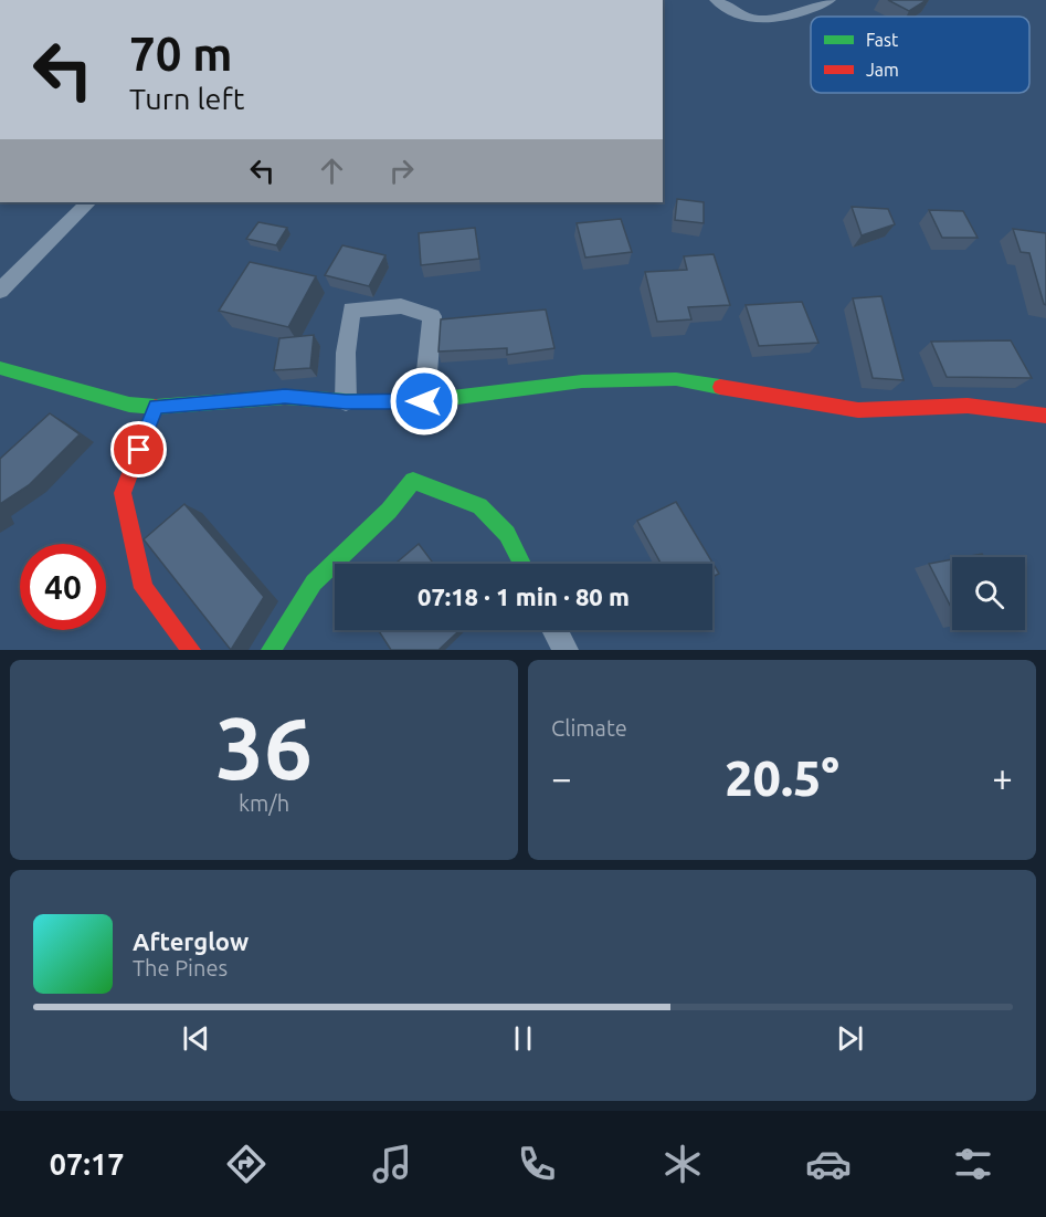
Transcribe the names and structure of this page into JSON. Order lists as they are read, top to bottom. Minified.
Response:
{"legend":["Fast","Jam"],"page":{"turn":["70 m","Turn left"],"limit":"40","trip":"07:18 · 1 min · 80 m","tile":[["36","km/h"],"Climate"],"heat":["−","20.5°","+"],"song":["Afterglow","The Pines"],"tabs":"07:17"}}
